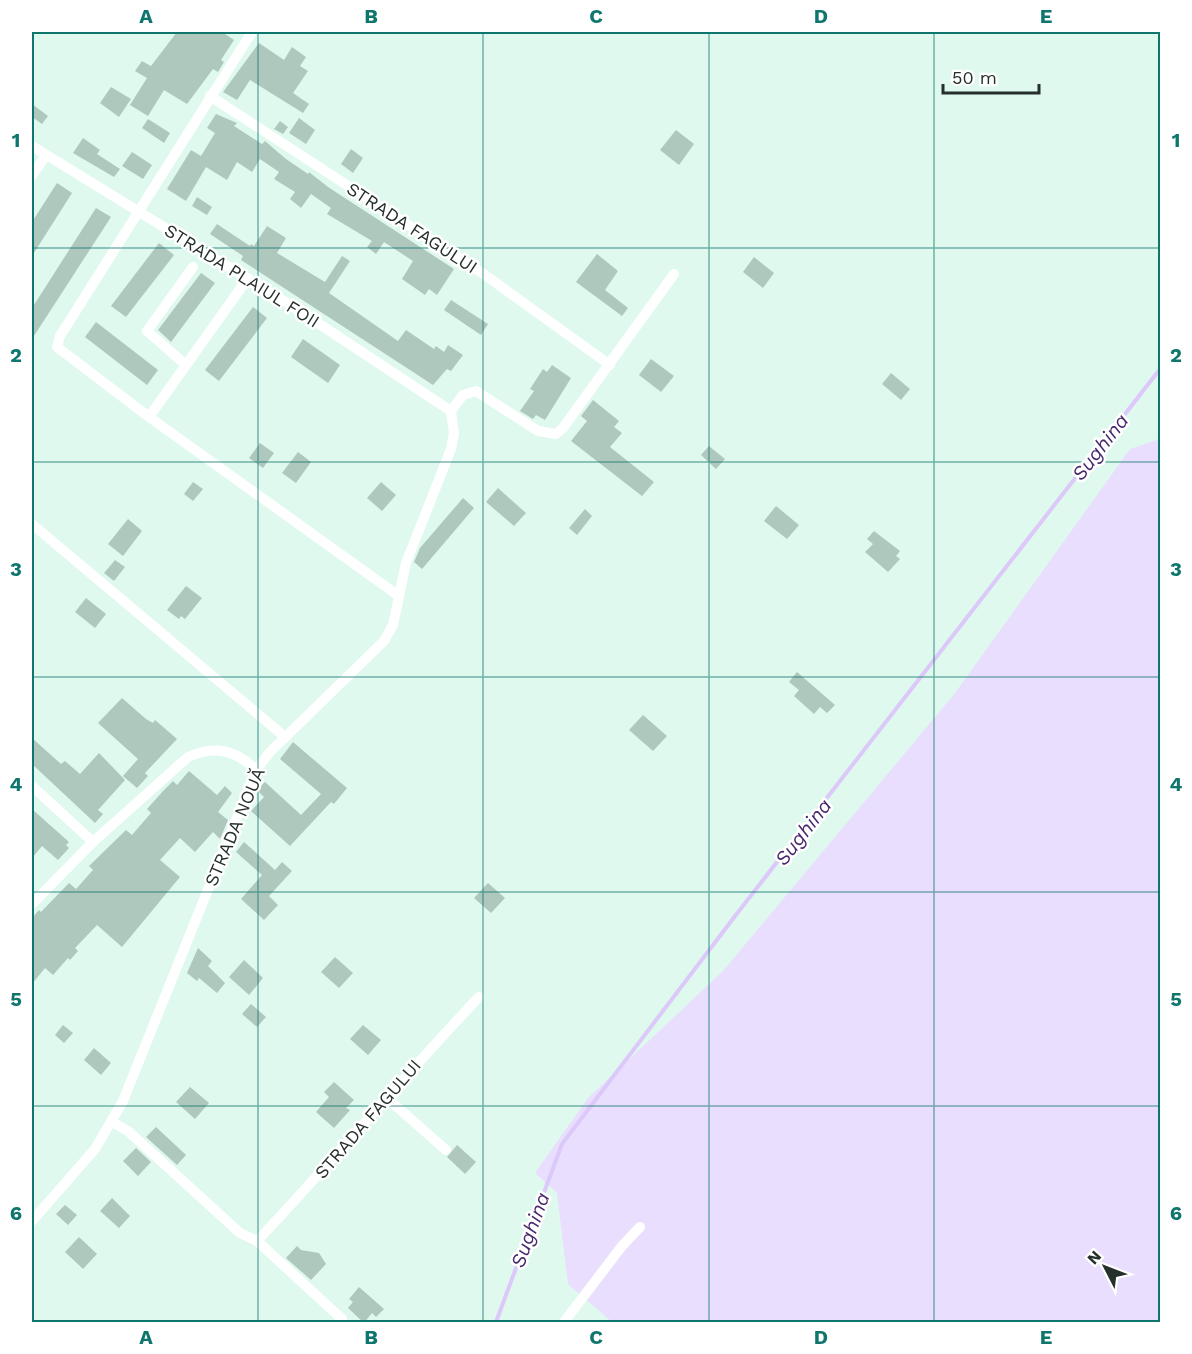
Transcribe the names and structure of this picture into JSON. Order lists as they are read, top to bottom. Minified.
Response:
{"streets":{"street":["STRADA FAGULUI","STRADA PLAIUL FOII","STRADA NOUĂ"]},"crossings":[["STRADA PLAIUL FOII","STRADA NOUĂ"]],"water":["Sughina"],"scale_bar":"50 m","north":"top left","grid":{"columns":["A","B","C","D","E"],"rows":["1","2","3","4","5","6"]}}
